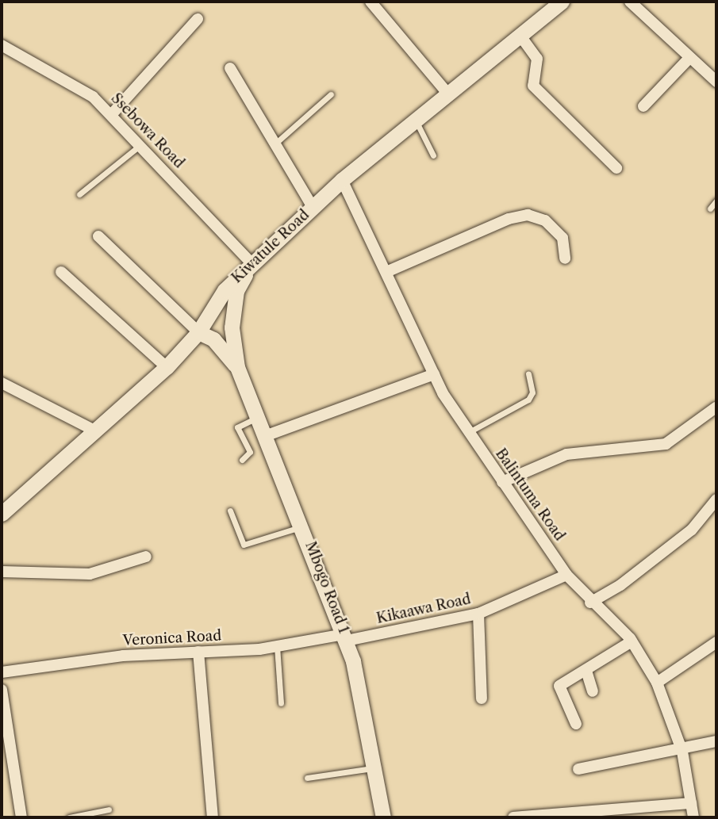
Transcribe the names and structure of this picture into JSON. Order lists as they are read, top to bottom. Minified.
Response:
{"streets":{"main road":["Kiwatule Road","Mbogo Road 1"],"street":["Ssebowa Road","Balintuma Road","Kikaawa Road","Veronica Road"]},"crossings":[["Ssebowa Road","Kiwatule Road"],["Ssebowa Road","Mbogo Road 1"],["Kiwatule Road","Balintuma Road"],["Kiwatule Road","Mbogo Road 1"],["Balintuma Road","Kikaawa Road"],["Mbogo Road 1","Kikaawa Road"],["Mbogo Road 1","Veronica Road"],["Kikaawa Road","Veronica Road"]]}
